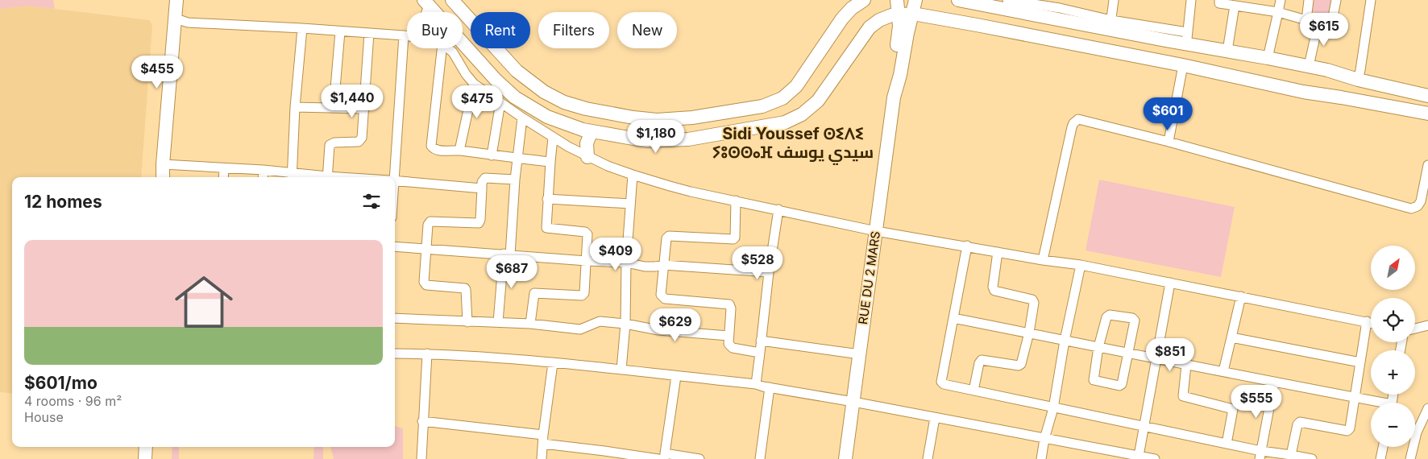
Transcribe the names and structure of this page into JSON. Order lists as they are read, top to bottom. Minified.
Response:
{"streets":{"street":["RUE DU 2 MARS"]},"districts":["Sidi Youssef ⵙⵉⴷⵉ ⵢⵓⵙⵙⴰⴼ سيدي يوسف"],"north":"top right","page":{"chip":["Buy","Rent","Filters","New"],"price":["$615","$455","$1,440","$475","$601","$1,180","$409","$528","$687","$629","$851","$555"],"heading":"12 homes","list":[{"name":"$601/mo","note":"4 rooms · 96 m² · House"}],"map_buttons":["+","−"]}}
